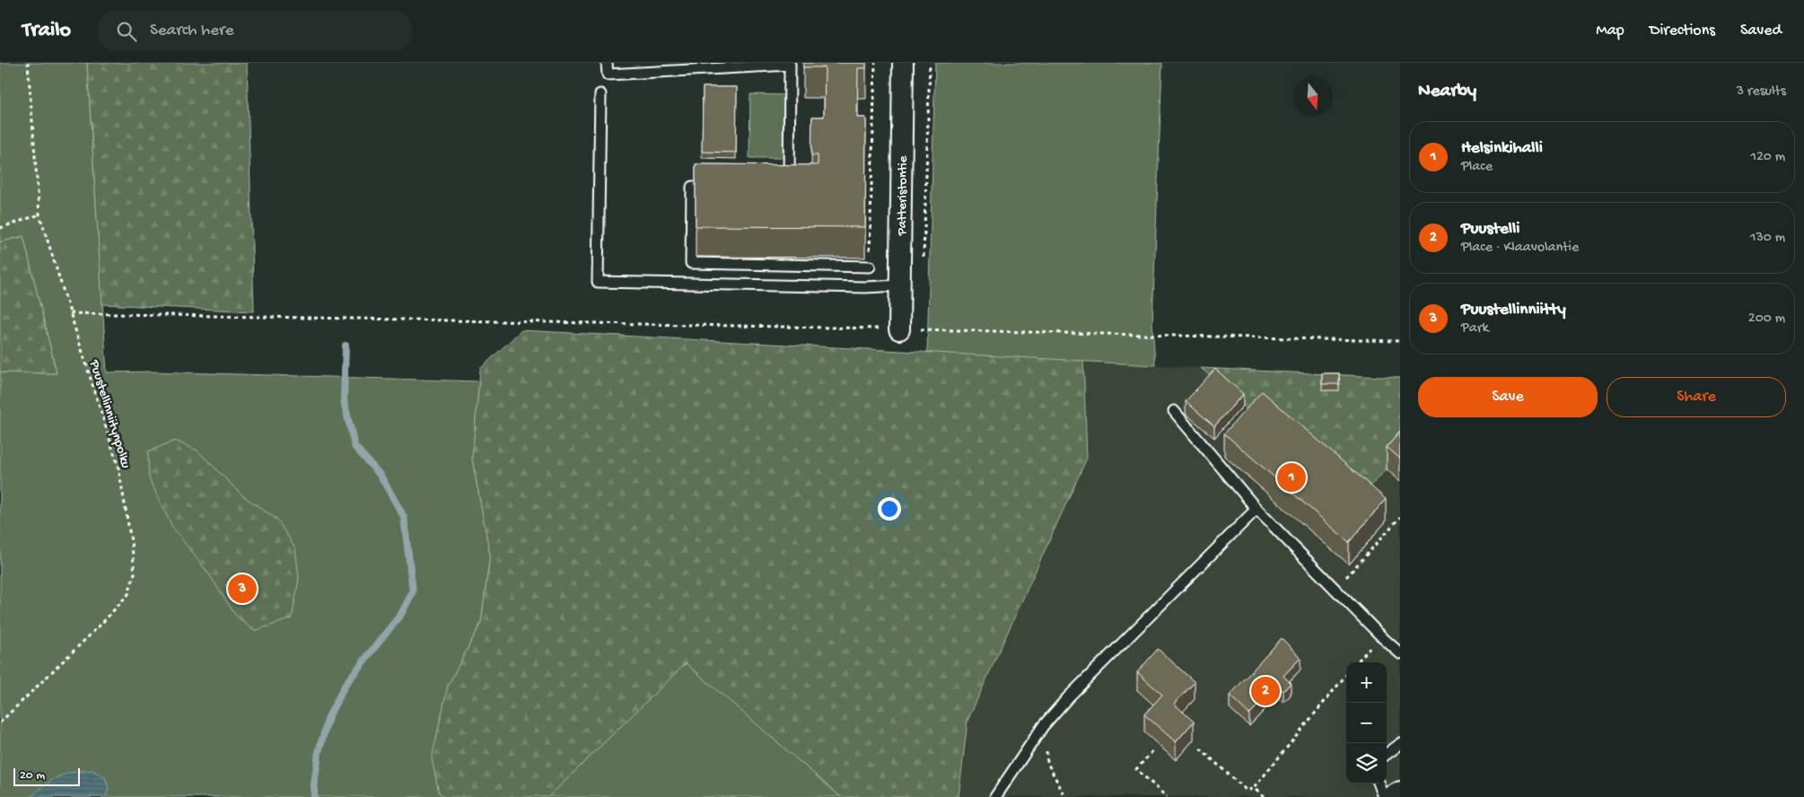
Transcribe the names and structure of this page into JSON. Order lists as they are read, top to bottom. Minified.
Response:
{"streets":{"street":["Patteristontie"],"path":["Puustellinniitynpolku"]},"scale_bar":"20 m","north":"bottom","page":{"header":"Trailo","search":"Search here","nav":["Map","Directions","Saved"],"heading":["Nearby","3 results"],"list":[{"mark":"1","name":"Helsinkihalli","note":"Place","value":"120 m"},{"mark":"2","name":"Puustelli","note":"Place · Klaavolantie","value":"130 m"},{"mark":"3","name":"Puustellinniitty","note":"Park","value":"200 m"}],"buttons":["Save","Share"],"pins":["1","3","2"],"map_buttons":["+","−"],"scale":"20 m"}}
